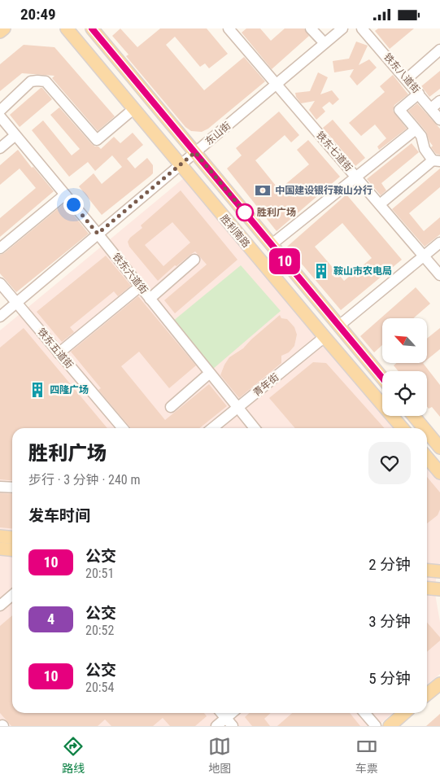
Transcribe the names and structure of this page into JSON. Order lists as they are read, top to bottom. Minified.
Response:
{"streets":{"main road":["胜利南路"],"street":["铁东八道街","东山街","铁东七道街","铁东六道街","铁东五道街","青年街"]},"crossings":[["东山街","铁东七道街"],["东山街","胜利南路"],["东山街","铁东六道街"],["东山街","铁东五道街"],["胜利南路","青年街"],["铁东六道街","青年街"]],"places":{"bank":["中国建设银行鞍山分行"],"other":["胜利广场"],"building":["鞍山市农电局","四隆广场"]},"lines":["bus line 10"],"north":"top left","page":{"status":"20:49","on_map":"10","heading":[["胜利广场","步行 · 3 分钟 · 240 m"],"发车时间"],"list":[{"mark":"10","name":"公交","note":"20:51","value":"2 分钟"},{"mark":"4","name":"公交","note":"20:52","value":"3 分钟"},{"mark":"10","name":"公交","note":"20:54","value":"5 分钟"}],"tabs":["路线","地图","车票"]}}
